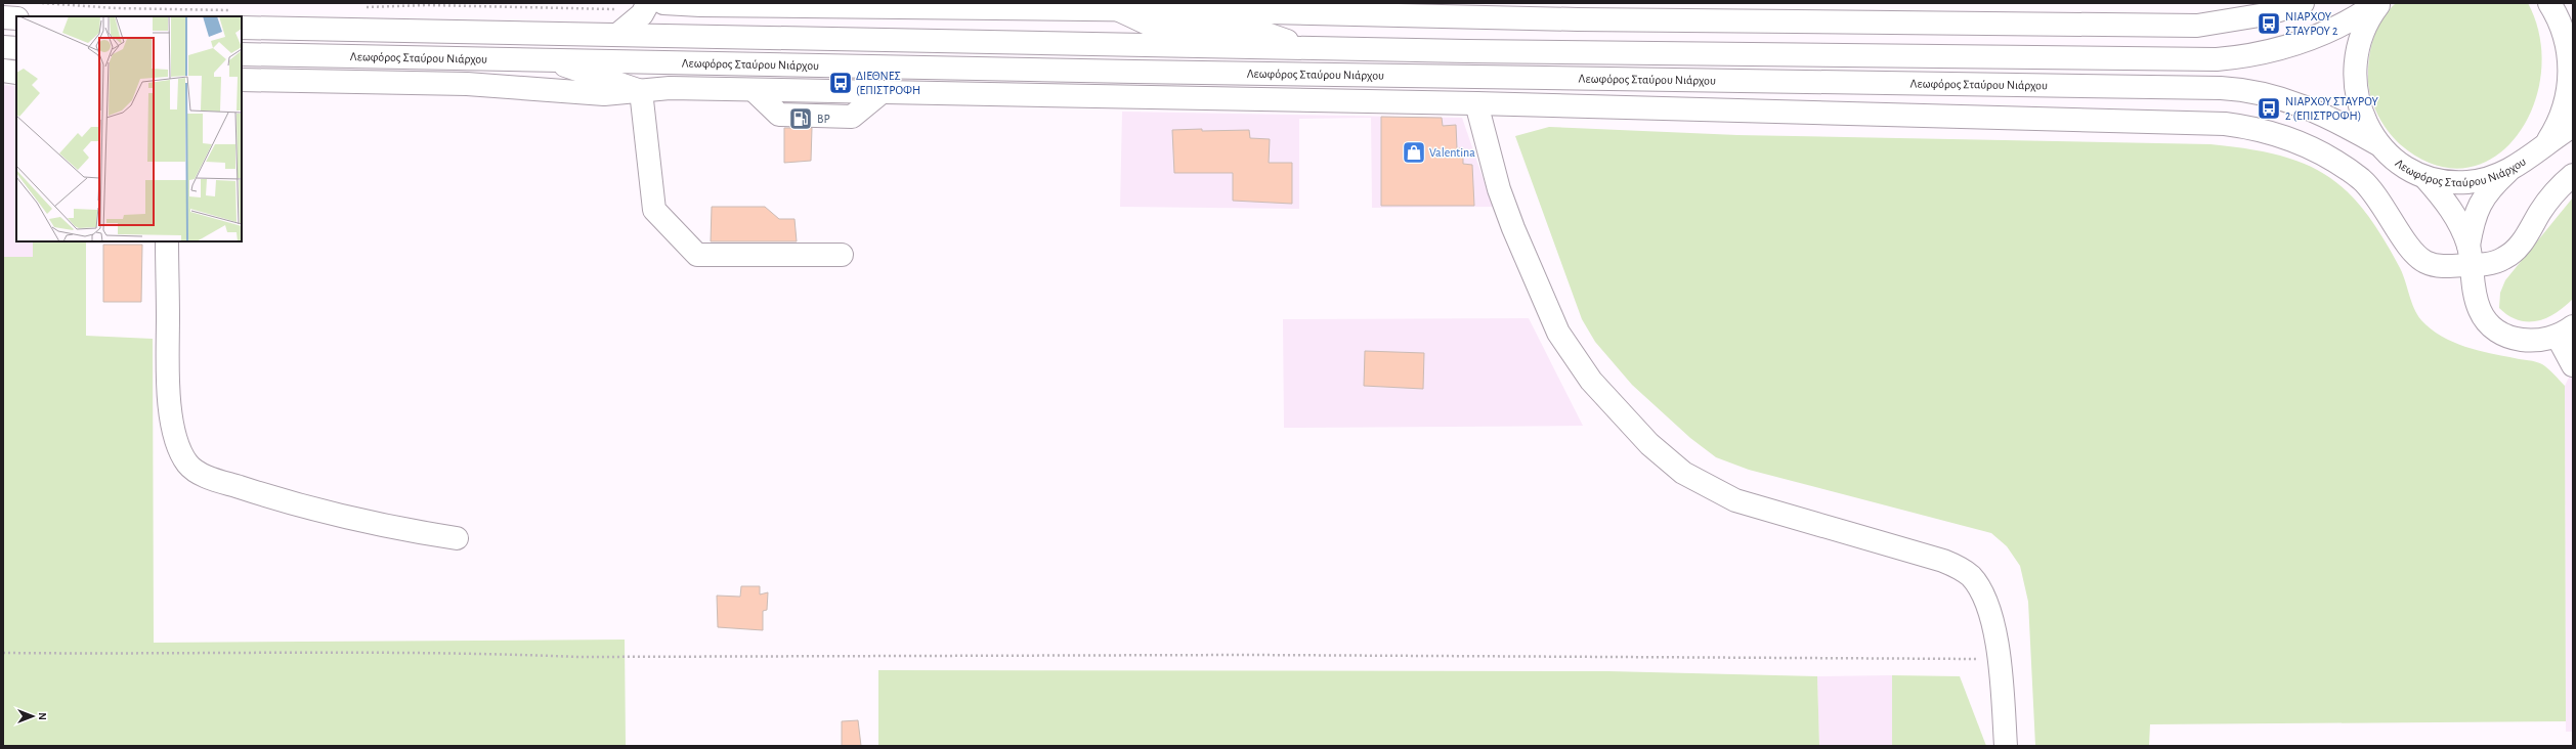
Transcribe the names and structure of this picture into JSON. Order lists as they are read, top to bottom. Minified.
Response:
{"streets":{"street":["Λεωφόρος Σταύρου Νιάρχου"]},"places":{"bus stop":["ΝΙΑΡΧΟΥ ΣΤΑΥΡΟΥ 2","ΔΙΕΘΝΕΣ (ΕΠΙΣΤΡΟΦΗ","ΝΙΑΡΧΟΥ ΣΤΑΥΡΟΥ 2 (ΕΠΙΣΤΡΟΦΗ)"],"fuel station":["BP"],"shop":["Valentina"]},"north":"right"}
